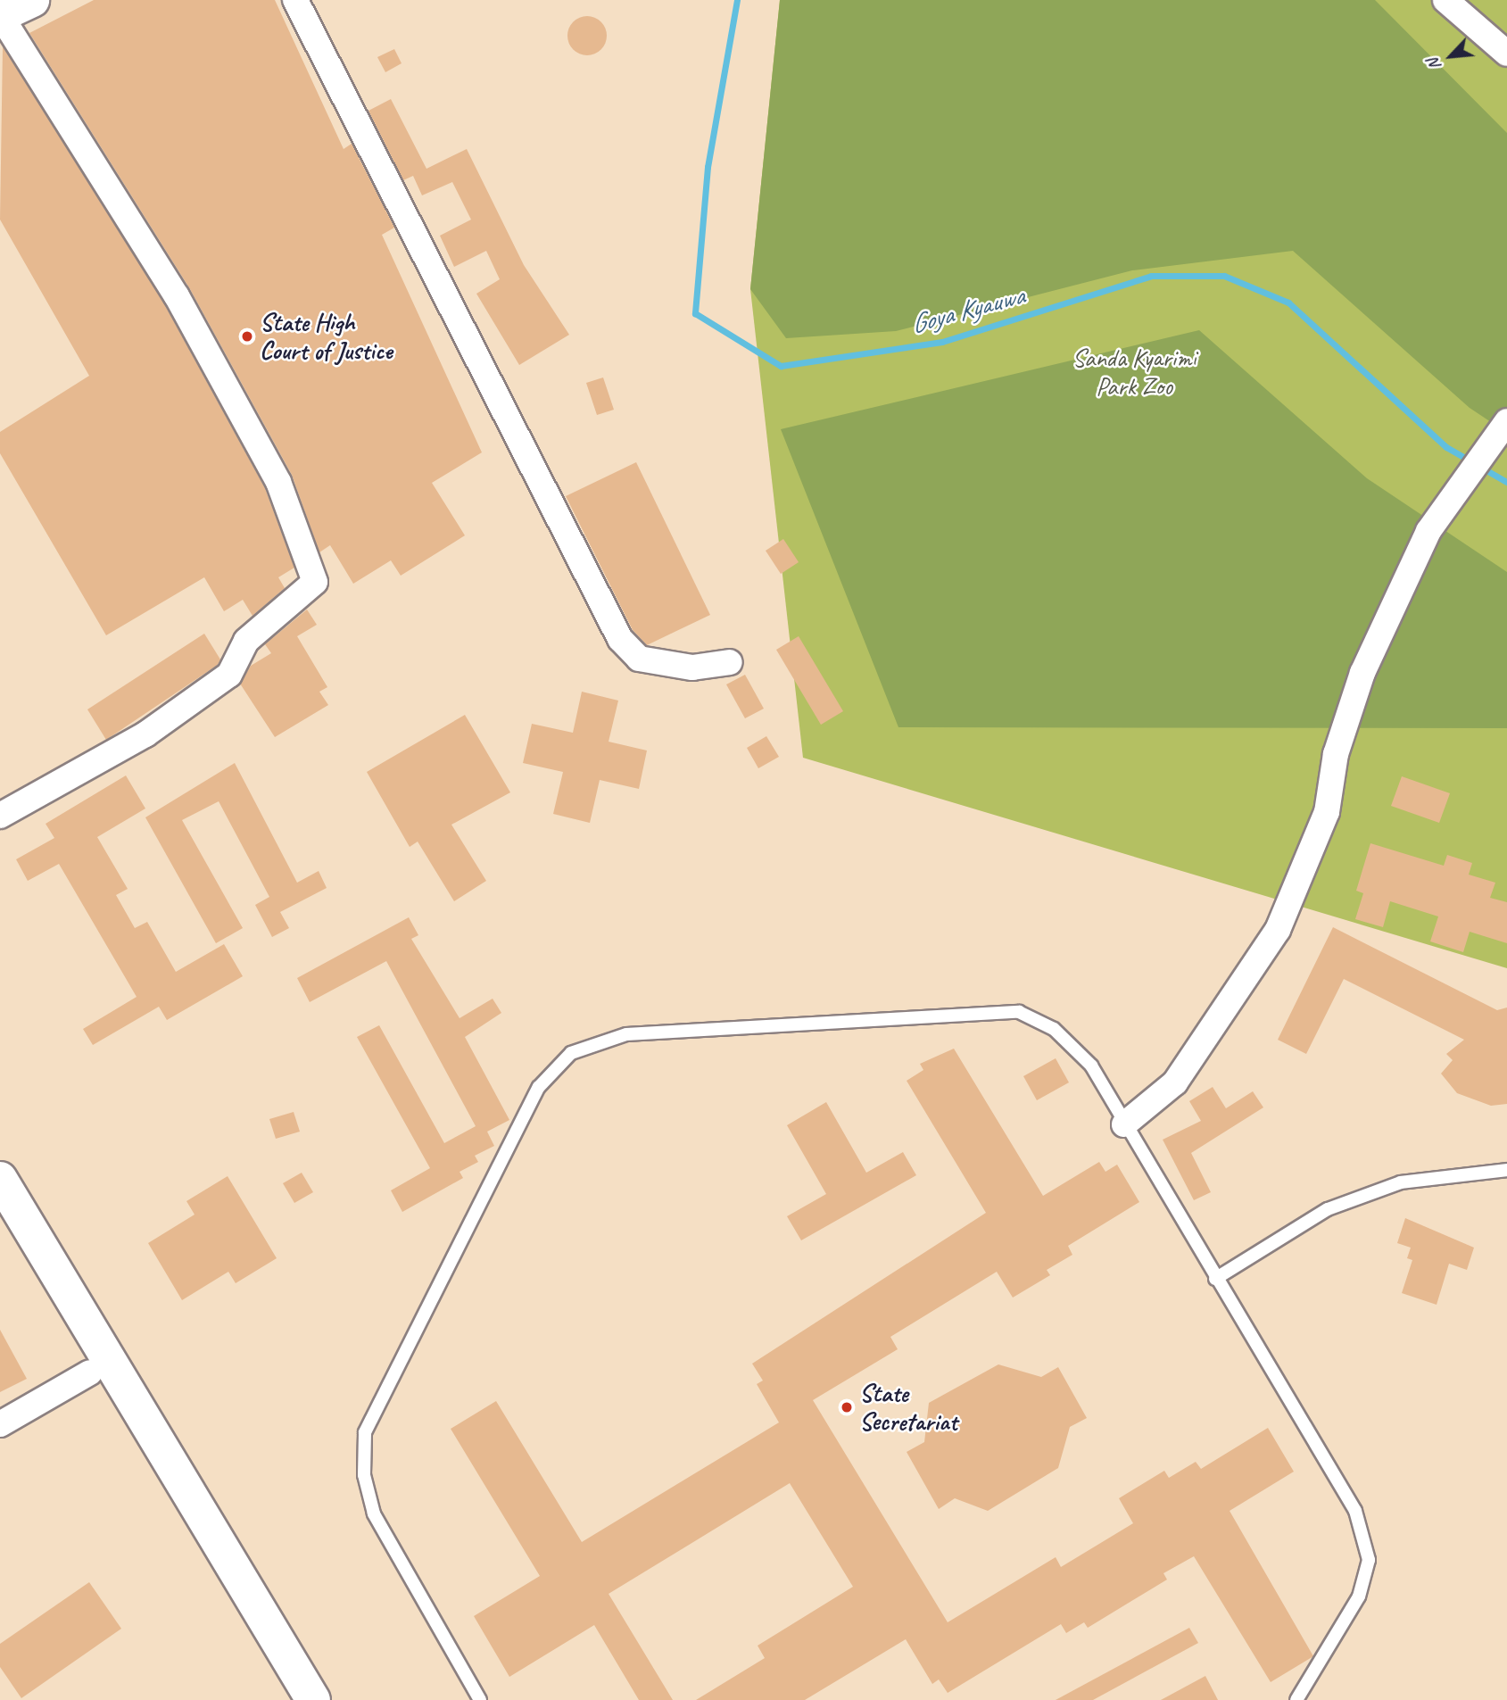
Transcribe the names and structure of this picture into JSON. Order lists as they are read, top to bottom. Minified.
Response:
{"water":["Goya Kyauwa"],"parks":["Sanda Kyarimi Park Zoo"],"places":["State High Court of Justice","State Secretariat"],"north":"bottom left"}
